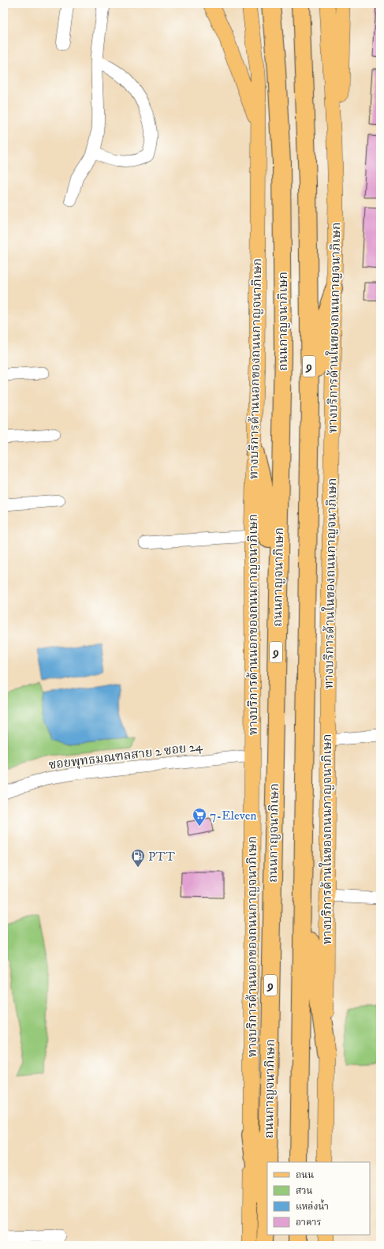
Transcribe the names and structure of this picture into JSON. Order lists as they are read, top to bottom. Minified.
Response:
{"streets":{"highway":["ถนนกาญจนาภิเษก","9"],"main road":["ทางบริการด้านในของถนนกาญจนาภิเษก","ทางบริการด้านนอกของถนนกาญจนาภิเษก"],"street":["ซอยพุทธมณฑลสาย 2 ซอย 24"]},"crossings":[["ทางบริการด้านนอกของถนนกาญจนาภิเษก","ซอยพุทธมณฑลสาย 2 ซอย 24"]],"places":{"supermarket":["7-Eleven"],"fuel station":["PTT"]},"legend":["ถนน","สวน","แหล่งน้ำ","อาคาร"]}
